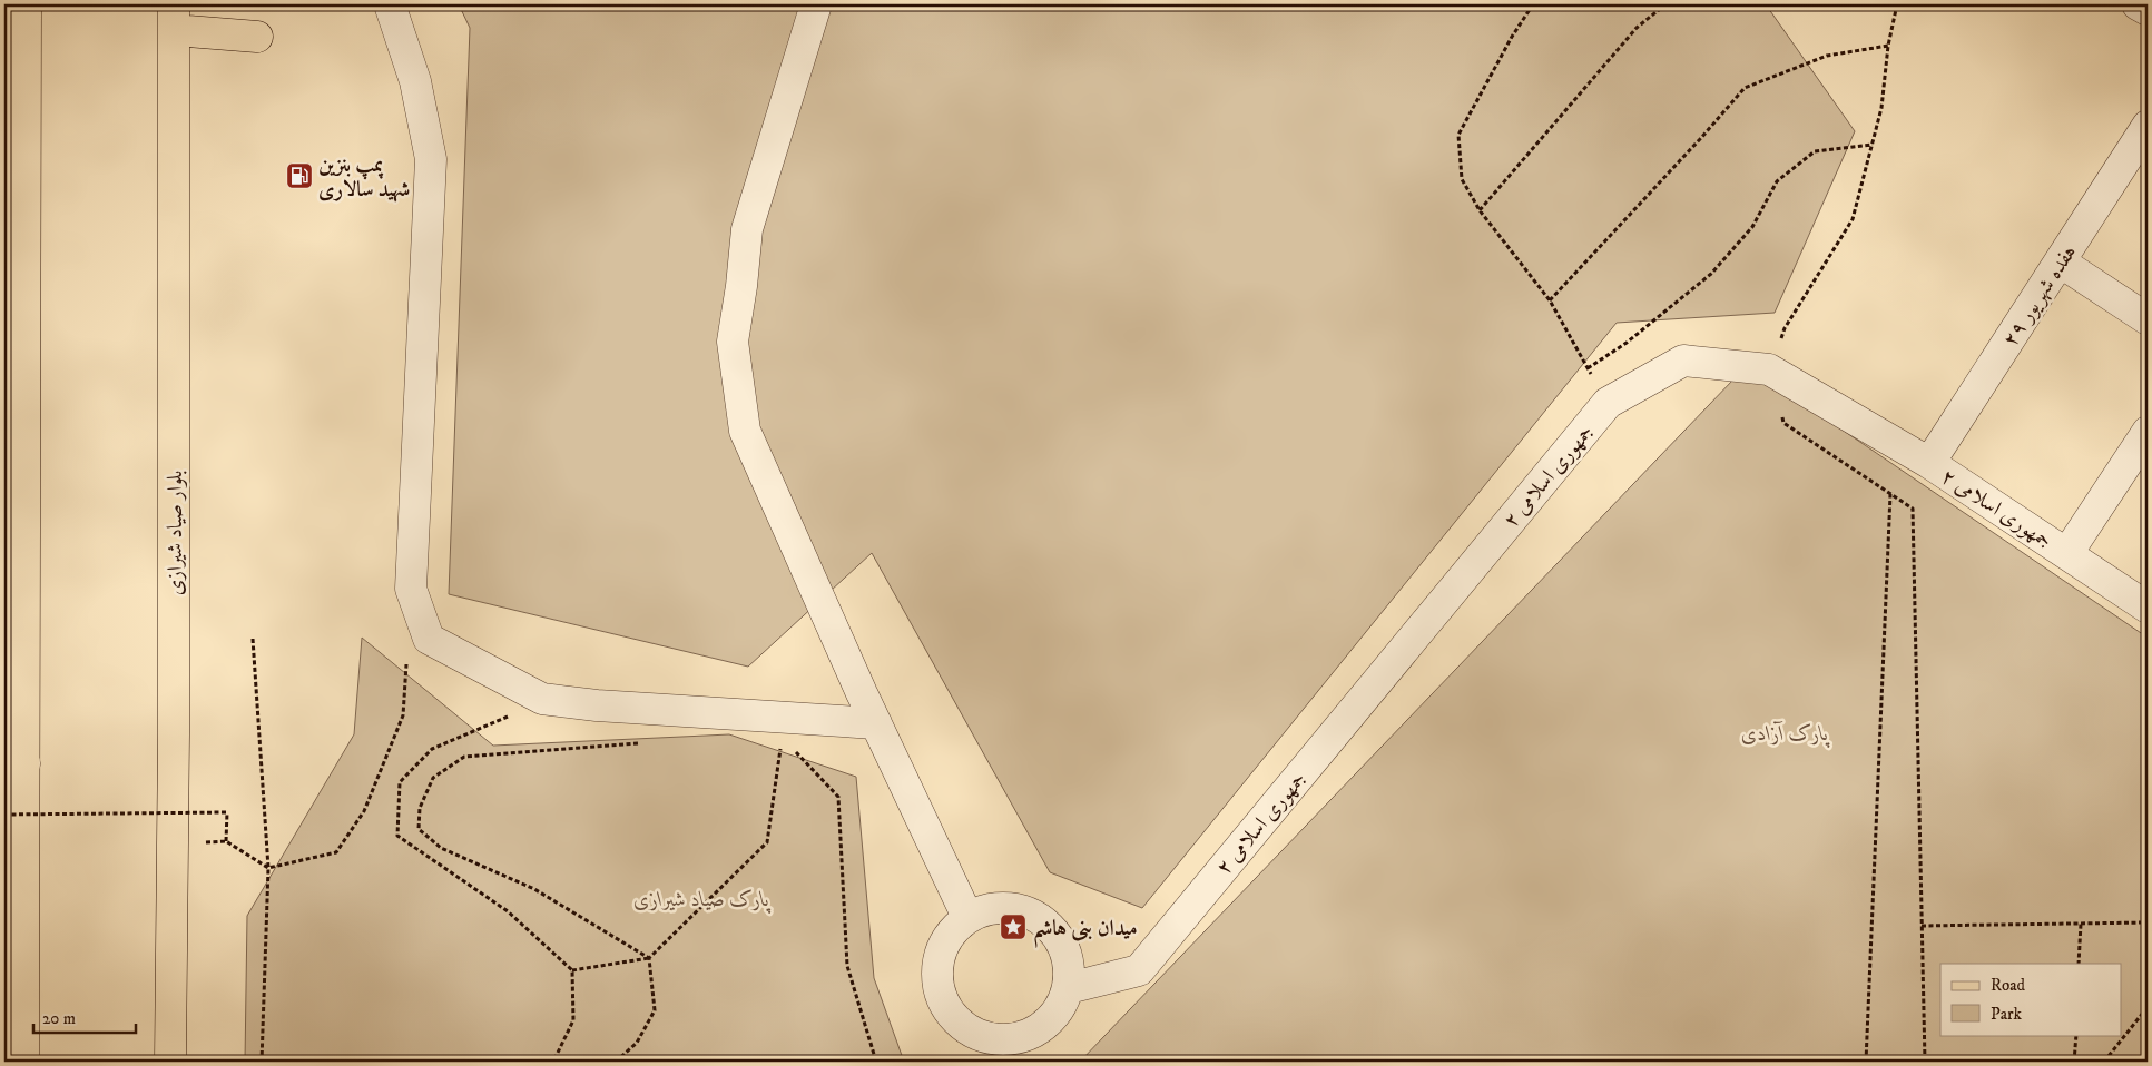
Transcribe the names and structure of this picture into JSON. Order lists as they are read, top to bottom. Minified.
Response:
{"streets":{"main road":["بلوار صیاد شیرازی"],"street":["هفده شهریور ۲۹","جمهوری اسلامی ۲"]},"crossings":[["هفده شهریور ۲۹","جمهوری اسلامی ۲"]],"parks":["پارک آزادی","پارک صیاد شیرازی"],"places":{"fuel station":["پمپ بنزین شهید سالاری"],"place":["میدان بنی هاشم"]},"legend":["Road","Park"],"scale_bar":"20 m"}
